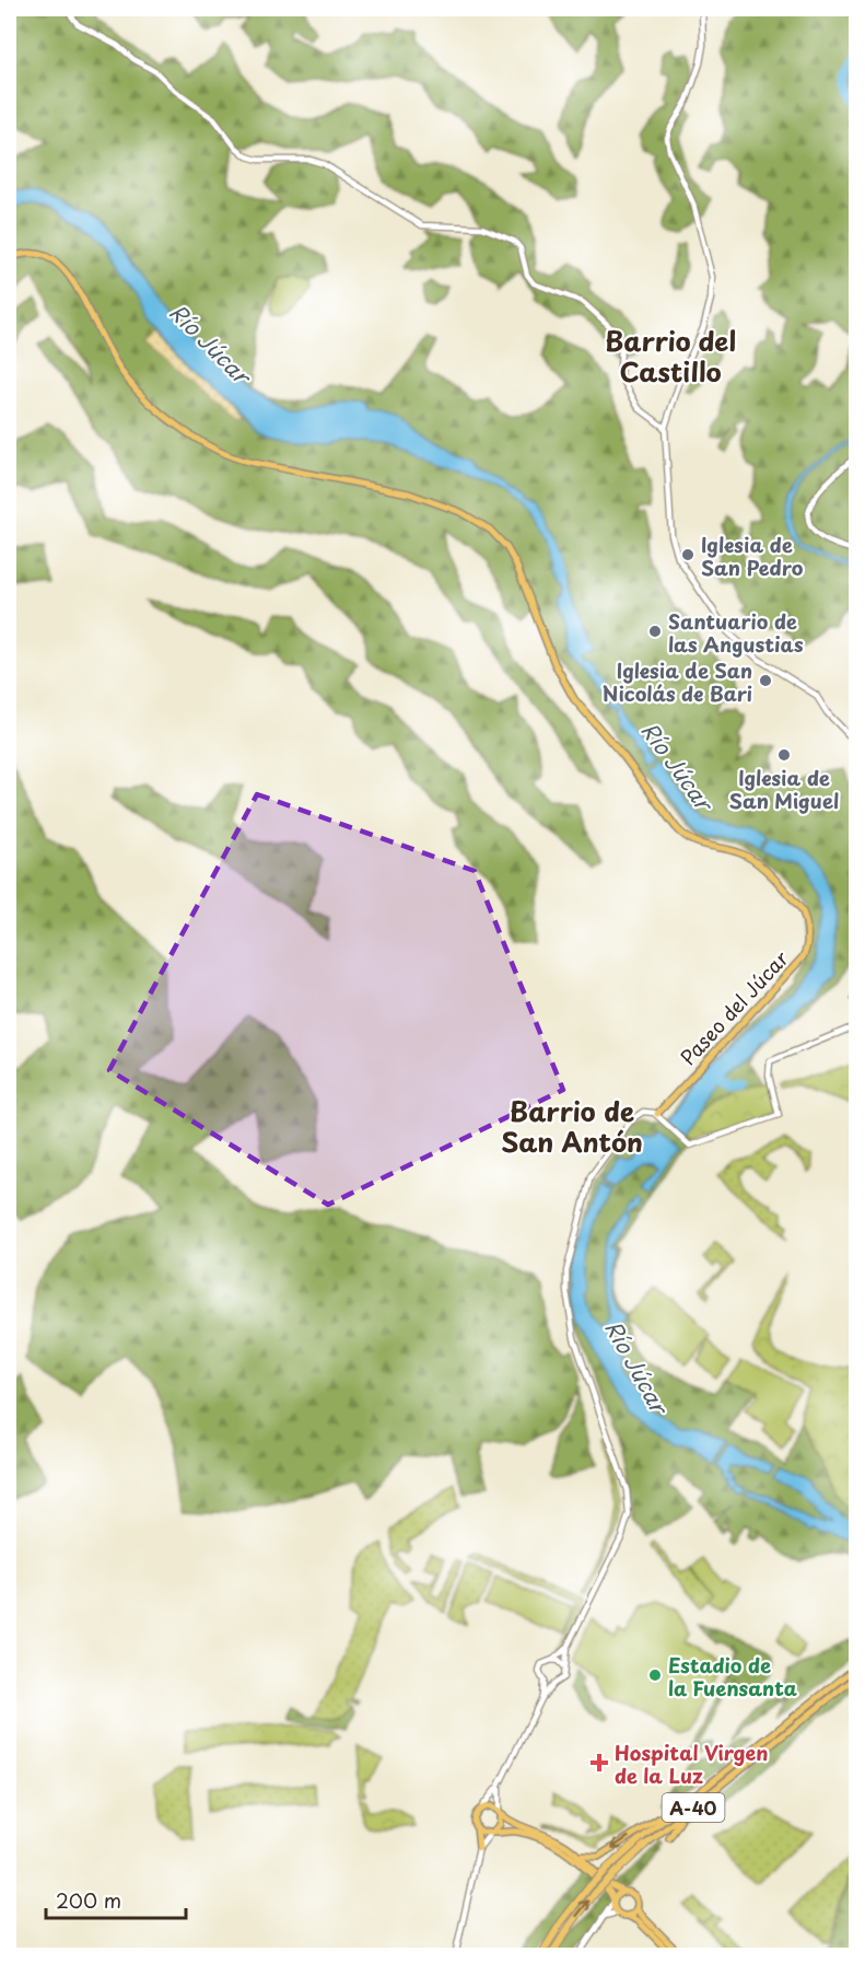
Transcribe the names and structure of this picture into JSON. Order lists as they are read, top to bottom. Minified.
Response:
{"streets":{"highway":["A-40"],"main road":["Paseo del Júcar"]},"districts":["Barrio del Castillo","Barrio de San Antón"],"water":["Río Júcar"],"places":{"other":["Iglesia de San Pedro","Santuario de las Angustias","Iglesia de San Nicolás de Bari","Iglesia de San Miguel","Estadio de la Fuensanta"],"health":["Hospital Virgen de la Luz"]},"scale_bar":"200 m"}
